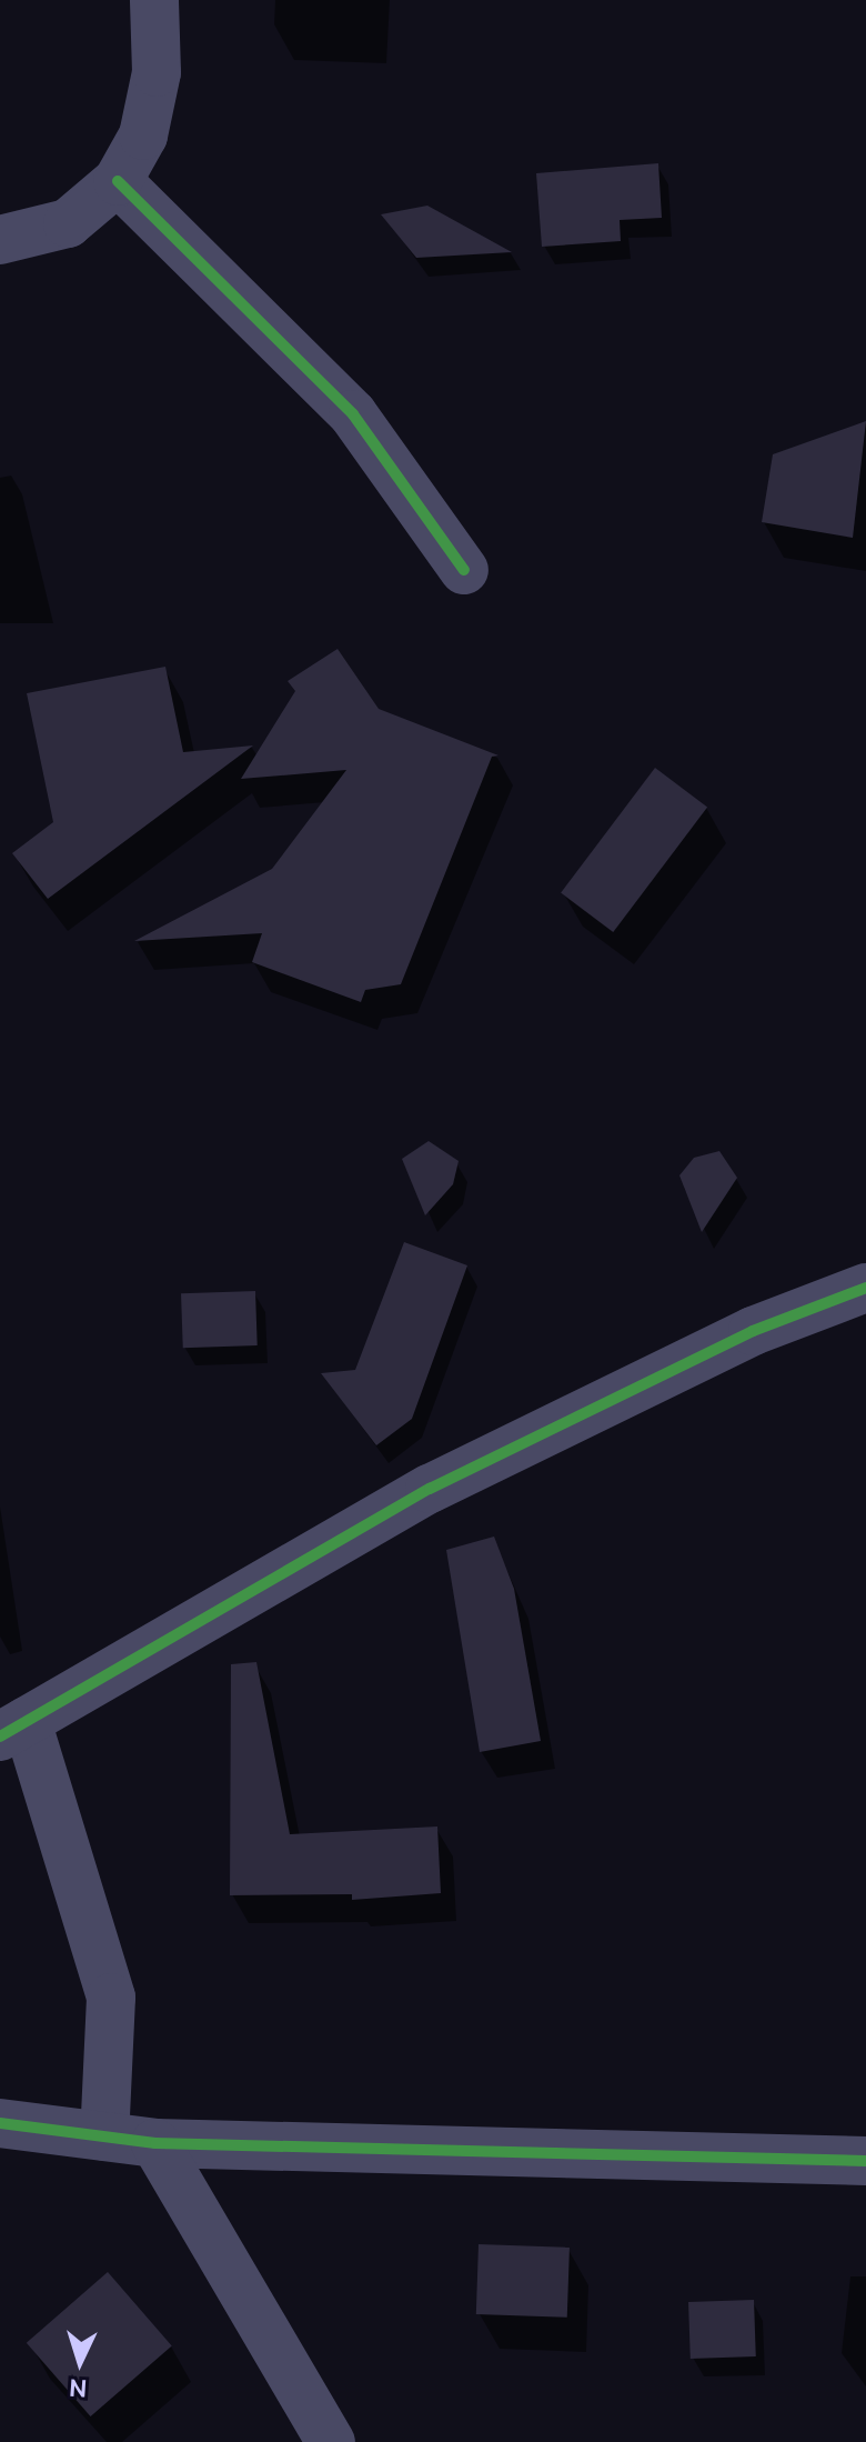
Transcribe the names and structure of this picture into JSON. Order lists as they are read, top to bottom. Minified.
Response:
{"north":"bottom"}
